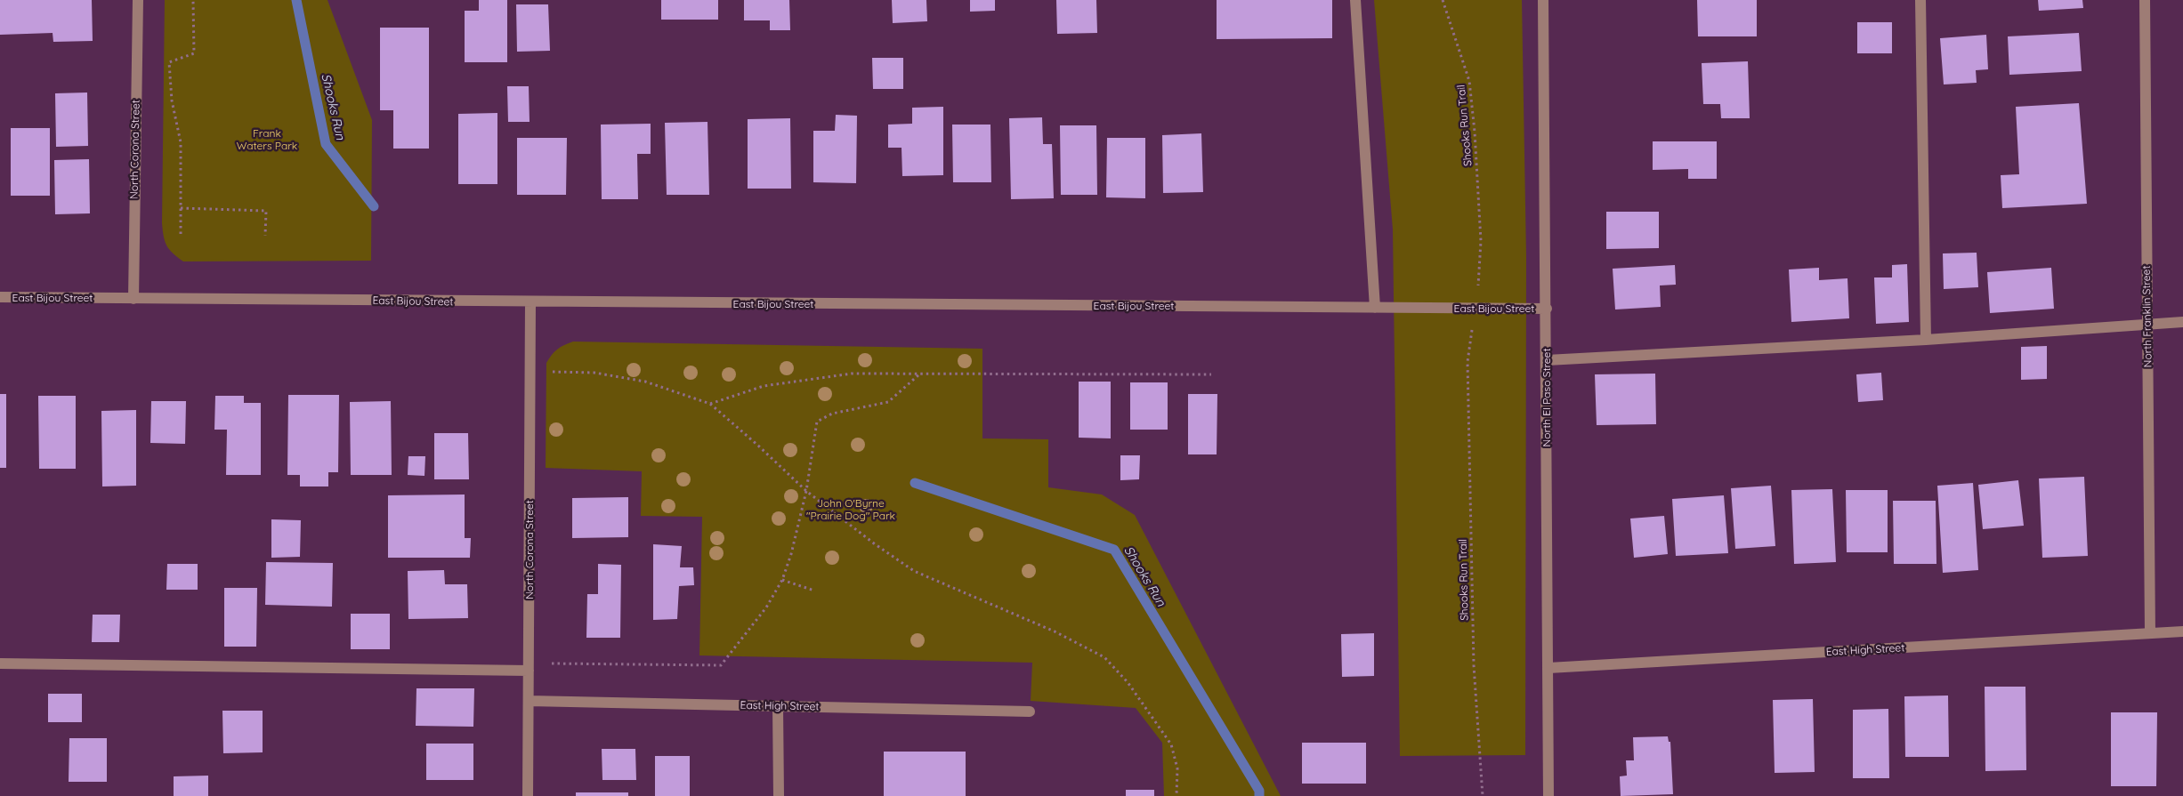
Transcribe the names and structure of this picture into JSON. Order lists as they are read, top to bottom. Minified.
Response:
{"streets":{"street":["North Corona Street","East Bijou Street","North Franklin Street","North El Paso Street","East High Street"],"path":["Shooks Run Trail"]},"crossings":[["North Corona Street","East Bijou Street"],["North Corona Street","East High Street"],["East Bijou Street","North El Paso Street"],["North Franklin Street","East High Street"],["North El Paso Street","East High Street"]],"water":["Shooks Run"],"parks":["Frank Waters Park","John O'Byrne \"Prairie Dog\" Park"]}
